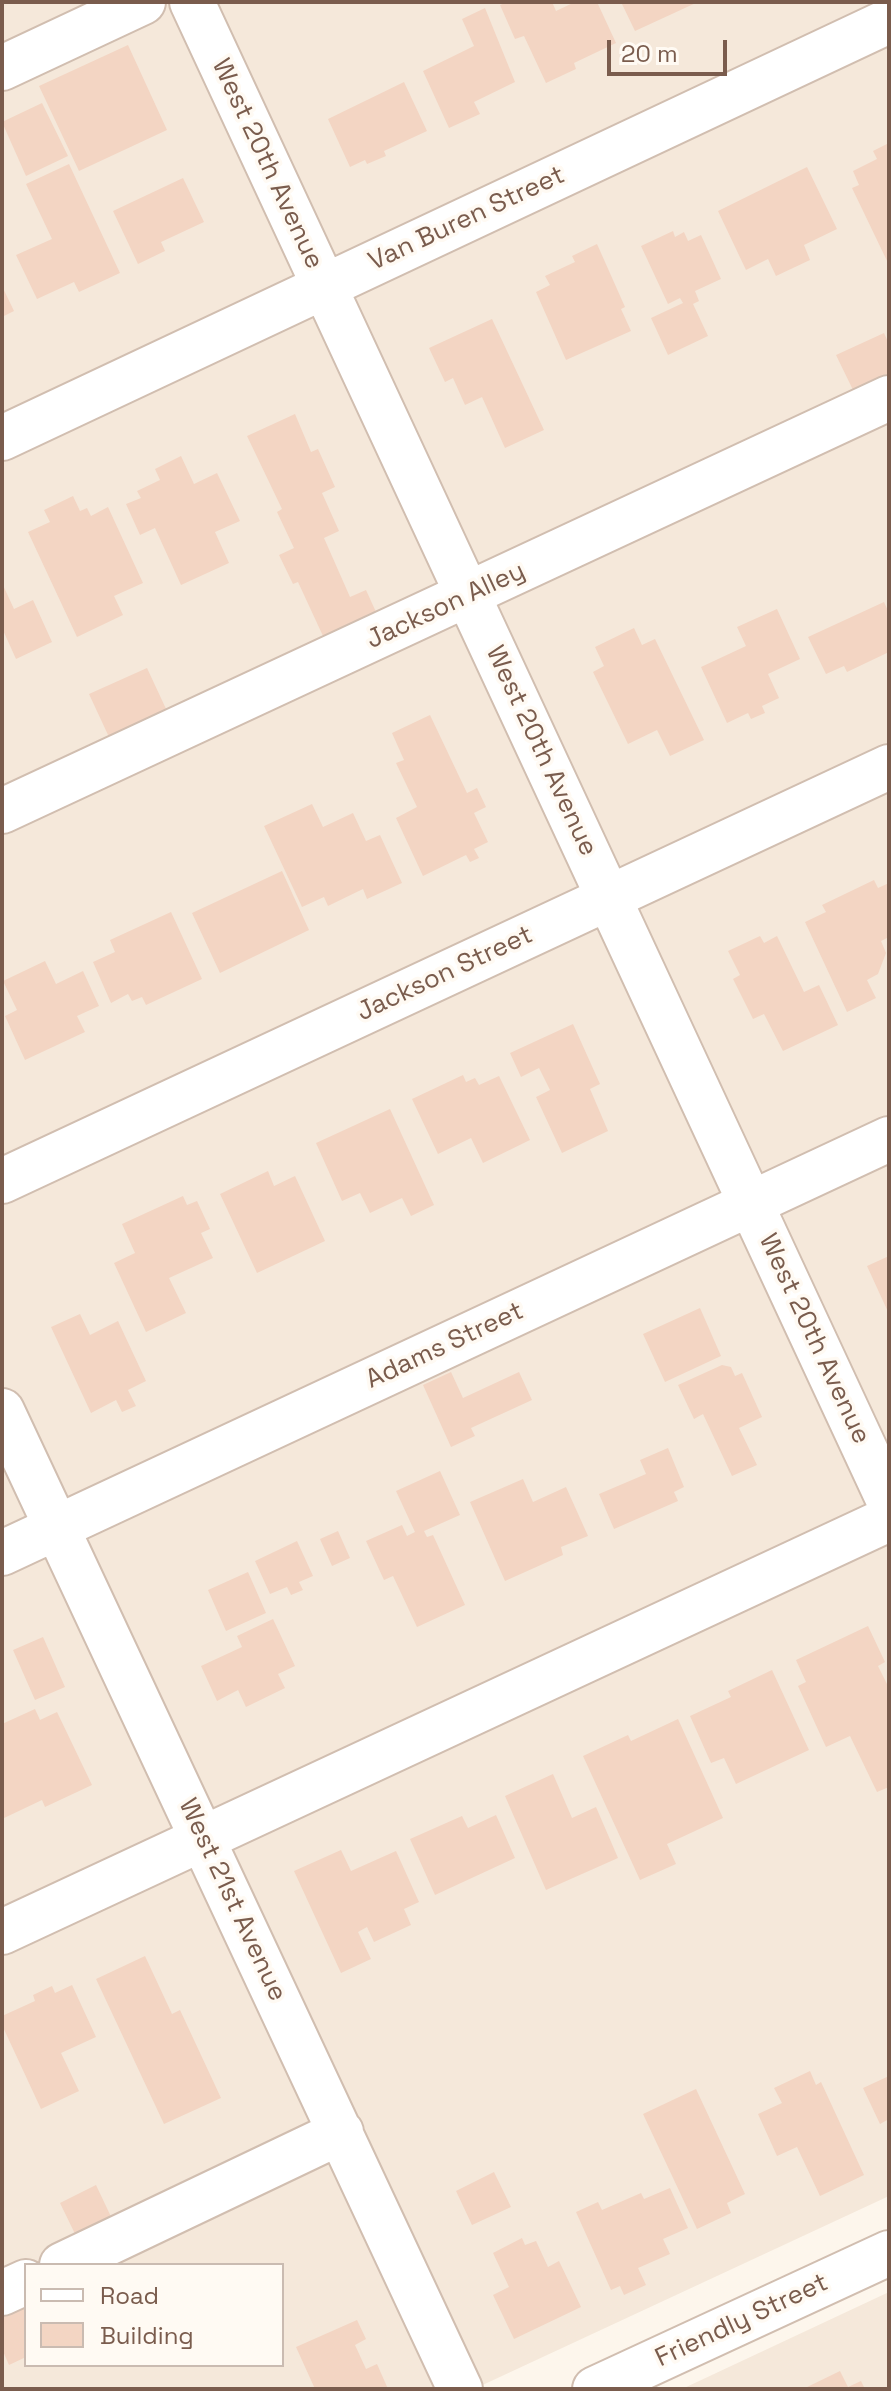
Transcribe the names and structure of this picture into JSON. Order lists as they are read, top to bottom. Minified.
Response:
{"streets":{"street":["West 20th Avenue","Van Buren Street","Jackson Alley","Jackson Street","Adams Street","West 21st Avenue","Friendly Street"]},"crossings":[["West 20th Avenue","Van Buren Street"],["West 20th Avenue","Jackson Alley"],["West 20th Avenue","Jackson Street"],["West 20th Avenue","Adams Street"],["Adams Street","West 21st Avenue"]],"legend":["Road","Building"],"scale_bar":"20 m"}
